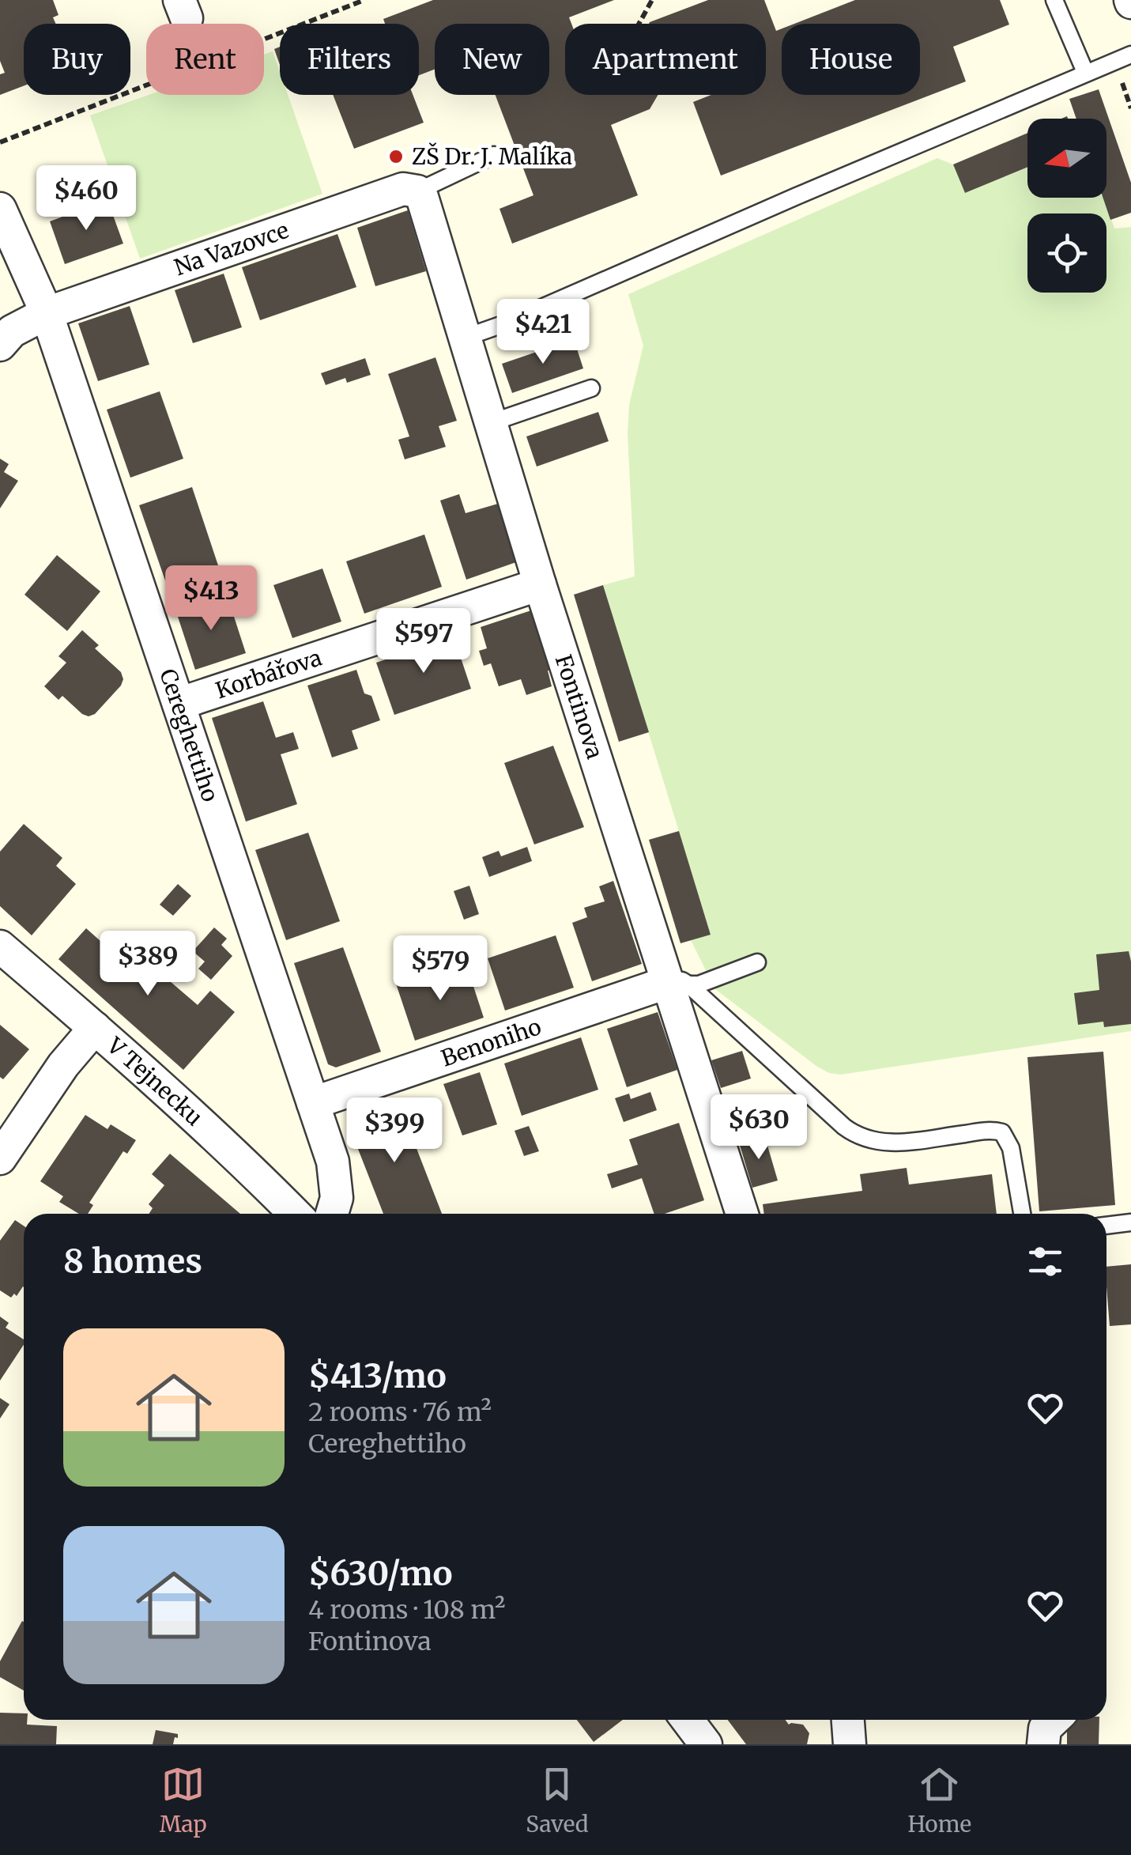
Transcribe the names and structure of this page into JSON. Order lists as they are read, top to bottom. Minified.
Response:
{"streets":{"street":["Na Vazovce","Korbářova","Fontinova","Cereghettiho","Benoniho","V Tejnecku"]},"crossings":[["Na Vazovce","Fontinova"],["Na Vazovce","Cereghettiho"],["Korbářova","Fontinova"],["Korbářova","Cereghettiho"],["Fontinova","Benoniho"],["Cereghettiho","Benoniho"]],"places":["ZŠ Dr. J. Malíka"],"north":"left","page":{"chip":["Buy","Rent","Filters","New","Apartment","House"],"price":["$460","$421","$413","$597","$389","$579","$630","$399"],"heading":"8 homes","list":[{"name":"$413/mo","note":"2 rooms · 76 m² · Cereghettiho"},{"name":"$630/mo","note":"4 rooms · 108 m² · Fontinova"}],"tabs":["Map","Saved","Home"]}}
